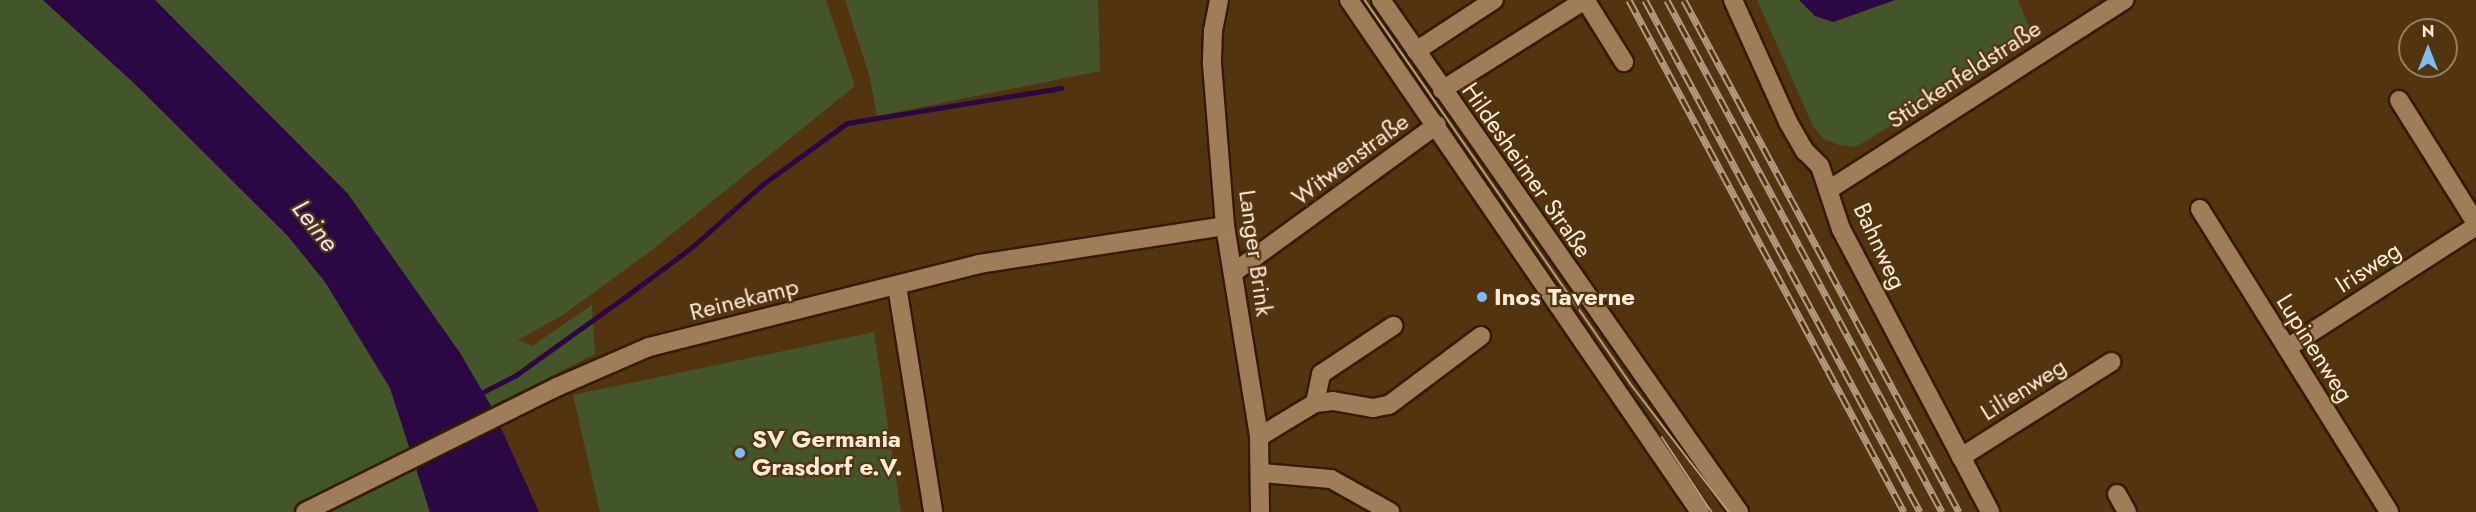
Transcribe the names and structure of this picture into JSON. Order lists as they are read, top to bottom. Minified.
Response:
{"streets":{"street":["Stückenfeldstraße","Witwenstraße","Hildesheimer Straße","Bahnweg","Langer Brink","Irisweg","Reinekamp","Lupinenweg","Lilienweg"]},"crossings":[["Stückenfeldstraße","Bahnweg"],["Witwenstraße","Hildesheimer Straße"],["Witwenstraße","Langer Brink"],["Bahnweg","Lilienweg"],["Langer Brink","Reinekamp"],["Irisweg","Lupinenweg"]],"water":["Leine"],"places":["Inos Taverne","SV Germania Grasdorf e.V."],"north":"top"}
